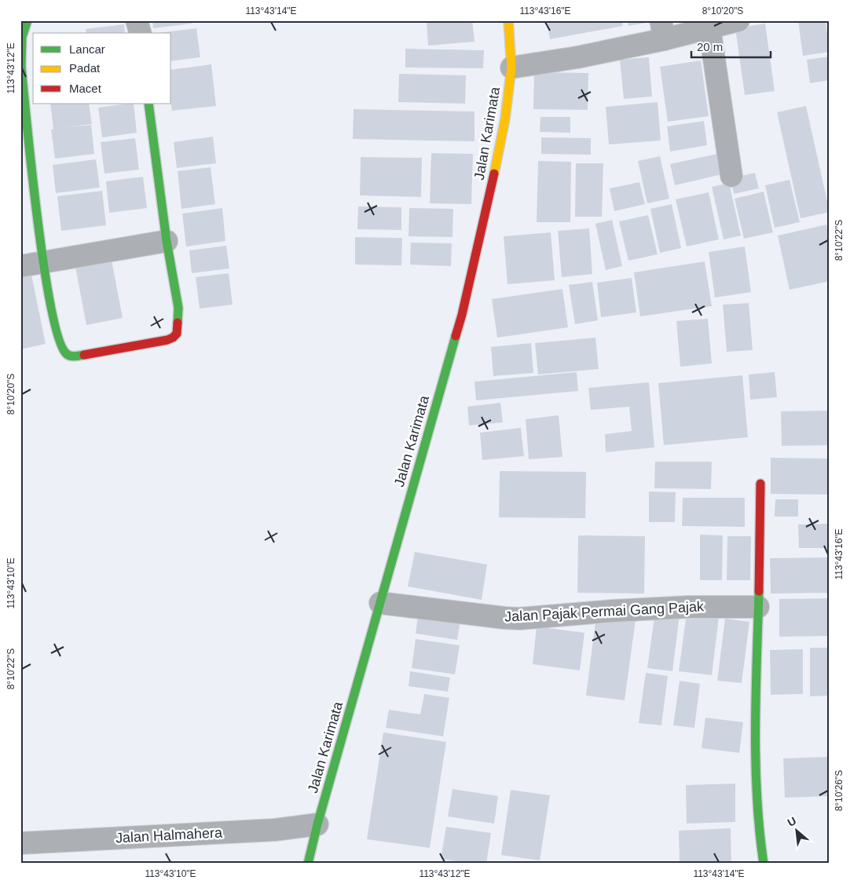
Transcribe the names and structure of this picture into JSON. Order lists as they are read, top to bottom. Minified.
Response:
{"streets":{"street":["Jalan Karimata","Jalan Pajak Permai Gang Pajak","Jalan Halmahera"]},"crossings":[["Jalan Karimata","Jalan Pajak Permai Gang Pajak"],["Jalan Karimata","Jalan Halmahera"]],"legend":["Lancar","Padat","Macet"],"scale_bar":"20 m","north":"top left","coordinates":["113°43'14\"E","113°43'16\"E","8°10'20\"S","113°43'12\"E","8°10'22\"S","113°43'10\"E","8°10'26\"S"]}
